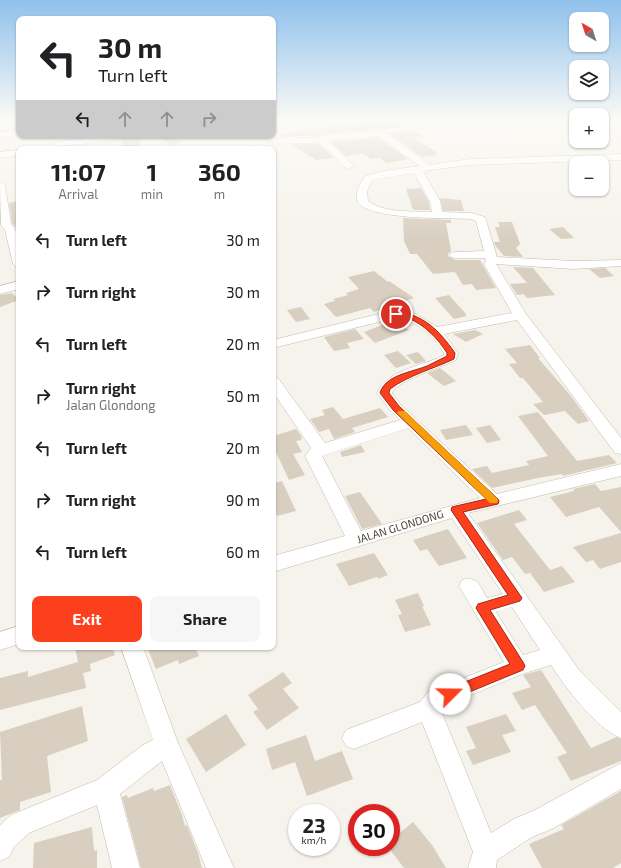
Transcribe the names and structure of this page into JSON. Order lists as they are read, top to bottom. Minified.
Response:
{"streets":{"street":["JALAN GLONDONG"]},"north":"top left","page":{"map_buttons":["+","−"],"turn":["30 m","Turn left"],"eta":["11:07","Arrival","1","min","360","m"],"list":[{"name":"Turn left","value":"30 m"},{"name":"Turn right","value":"30 m"},{"name":"Turn left","value":"20 m"},{"name":"Turn right","note":"Jalan Glondong","value":"50 m"},{"name":"Turn left","value":"20 m"},{"name":"Turn right","value":"90 m"},{"name":"Turn left","value":"60 m"}],"buttons":["Exit","Share"],"speed":"23 km/h","limit":"30"}}
